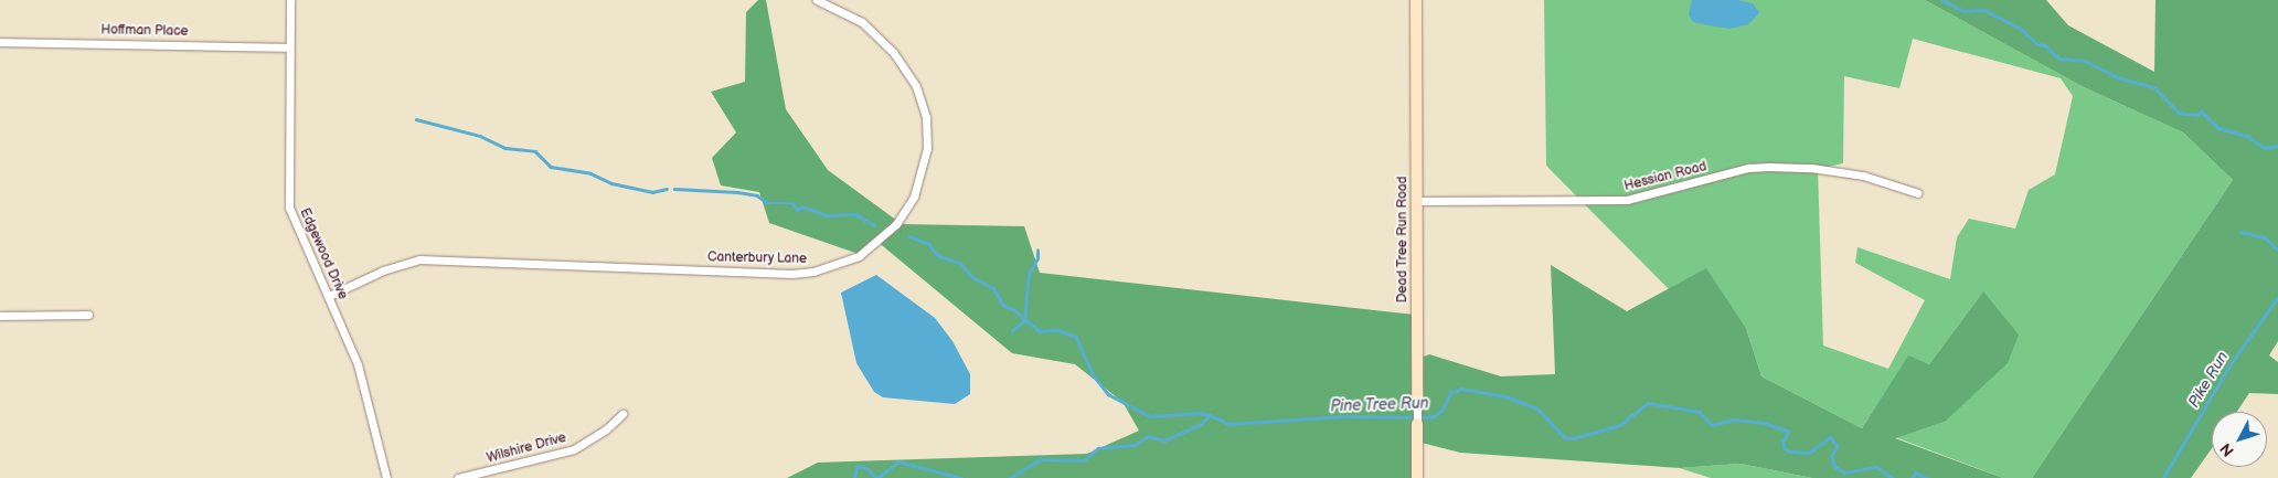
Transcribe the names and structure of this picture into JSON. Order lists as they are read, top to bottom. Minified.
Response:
{"streets":{"street":["Hoffman Place","Hessian Road","Dead Tree Run Road","Edgewood Drive","Canterbury Lane","Wilshire Drive"]},"crossings":[["Hoffman Place","Edgewood Drive"],["Hessian Road","Dead Tree Run Road"],["Edgewood Drive","Canterbury Lane"]],"water":["Pike Run","Pine Tree Run"],"north":"bottom left"}
